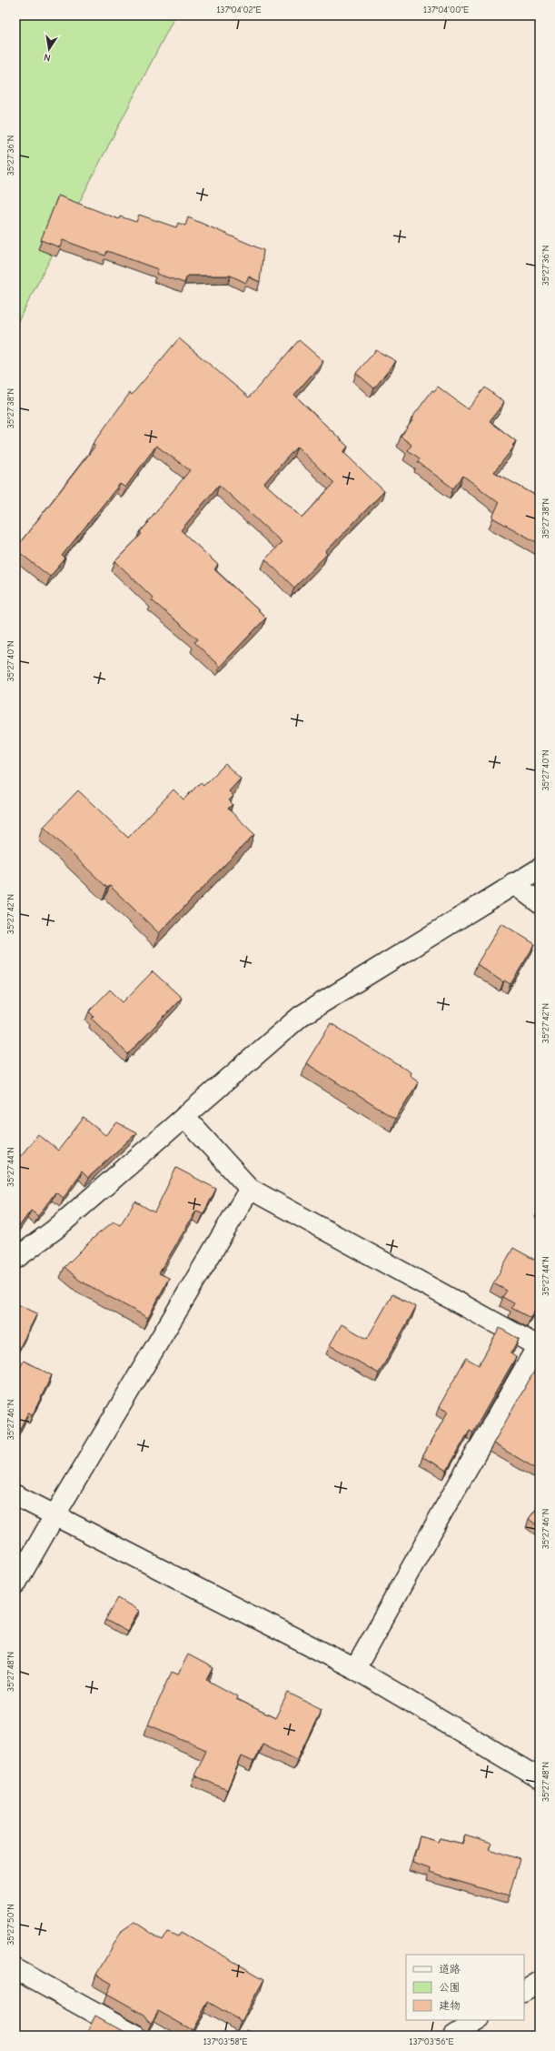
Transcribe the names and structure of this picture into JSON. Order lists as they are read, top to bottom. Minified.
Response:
{"legend":["道路","公園","建物"],"north":"bottom","coordinates":["137°04'02\"E","137°04'00\"E","35°27'36\"N","35°27'38\"N","35°27'40\"N","35°27'42\"N","35°27'44\"N","35°27'46\"N","35°27'48\"N","35°27'50\"N","137°03'58\"E","137°03'56\"E"]}
